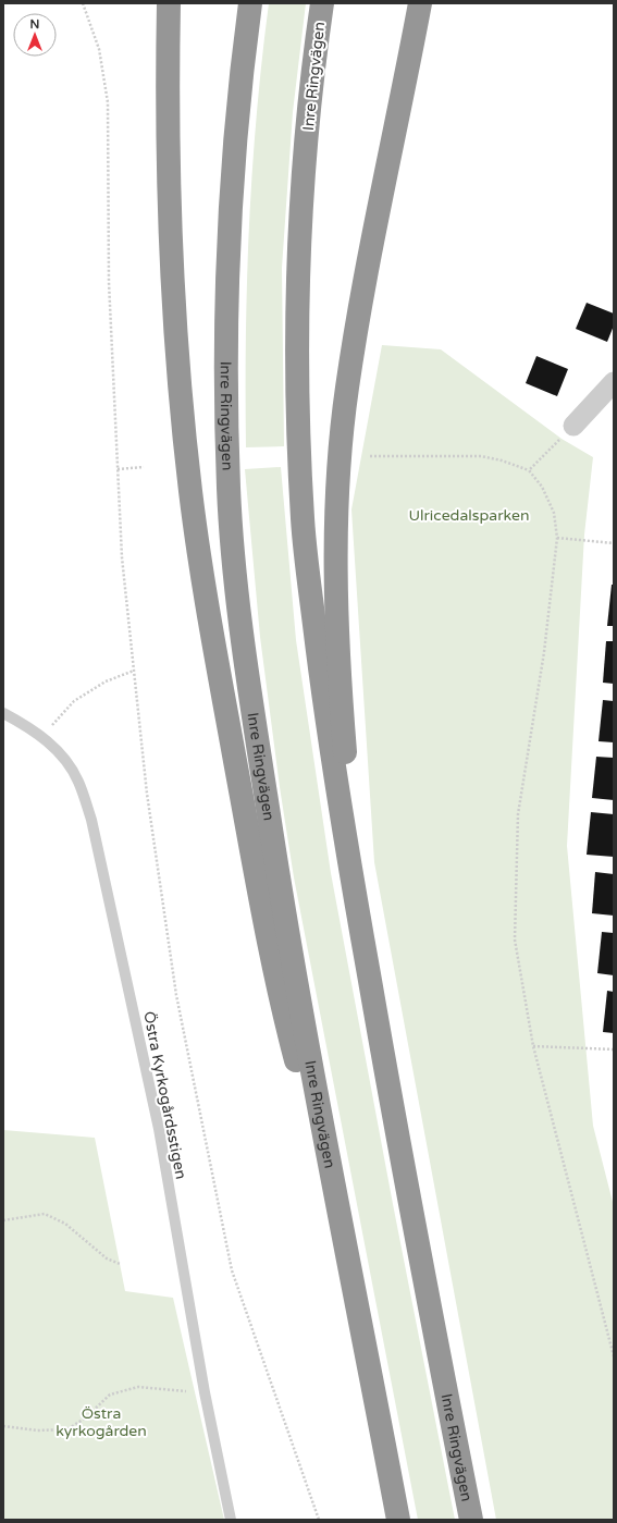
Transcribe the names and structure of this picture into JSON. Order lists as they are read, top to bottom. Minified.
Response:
{"streets":{"highway":["Inre Ringvägen"],"lane":["Östra Kyrkogårdsstigen"]},"parks":["Ulricedalsparken","Östra kyrkogården"],"north":"top"}
